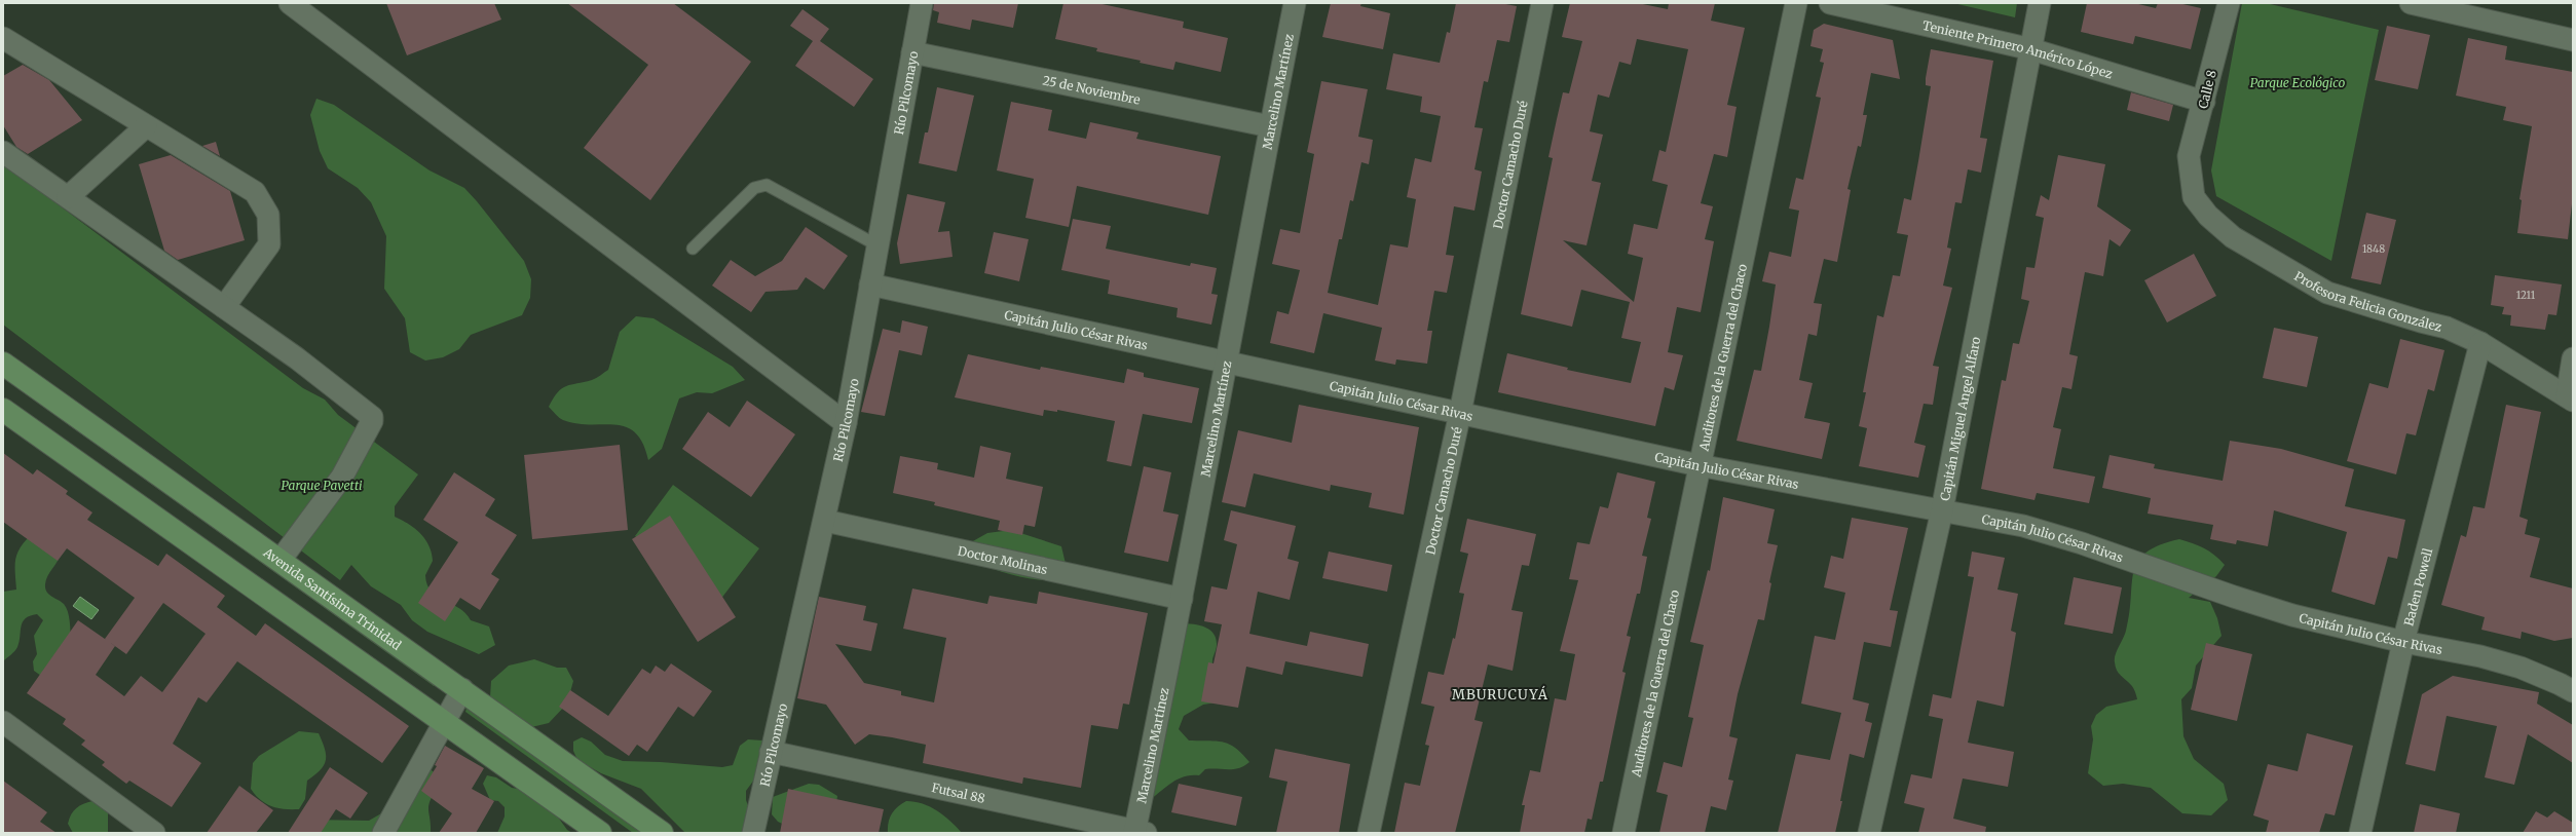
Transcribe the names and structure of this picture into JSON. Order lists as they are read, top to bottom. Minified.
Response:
{"streets":{"main road":["Avenida Santísima Trinidad"],"street":["Teniente Primero Américo López","25 de Noviembre","Calle 8","Marcelino Martínez","Río Pilcomayo","Doctor Camacho Duré","Profesora Felicia González","Capitán Julio César Rivas","Auditores de la Guerra del Chaco","Capitán Miguel Angel Alfaro","Doctor Molinas","Baden Powell","Futsal 88"]},"crossings":[["Teniente Primero Américo López","Calle 8"],["Teniente Primero Américo López","Capitán Miguel Angel Alfaro"],["25 de Noviembre","Marcelino Martínez"],["25 de Noviembre","Río Pilcomayo"],["Calle 8","Profesora Felicia González"],["Marcelino Martínez","Capitán Julio César Rivas"],["Marcelino Martínez","Doctor Molinas"],["Marcelino Martínez","Futsal 88"],["Río Pilcomayo","Capitán Julio César Rivas"],["Río Pilcomayo","Doctor Molinas"],["Río Pilcomayo","Futsal 88"],["Doctor Camacho Duré","Capitán Julio César Rivas"],["Profesora Felicia González","Baden Powell"],["Capitán Julio César Rivas","Auditores de la Guerra del Chaco"],["Capitán Julio César Rivas","Capitán Miguel Angel Alfaro"],["Capitán Julio César Rivas","Baden Powell"]],"districts":["MBURUCUYÁ"],"parks":["Parque Ecológico","Parque Pavetti"],"house_numbers":["1848","1211"]}
